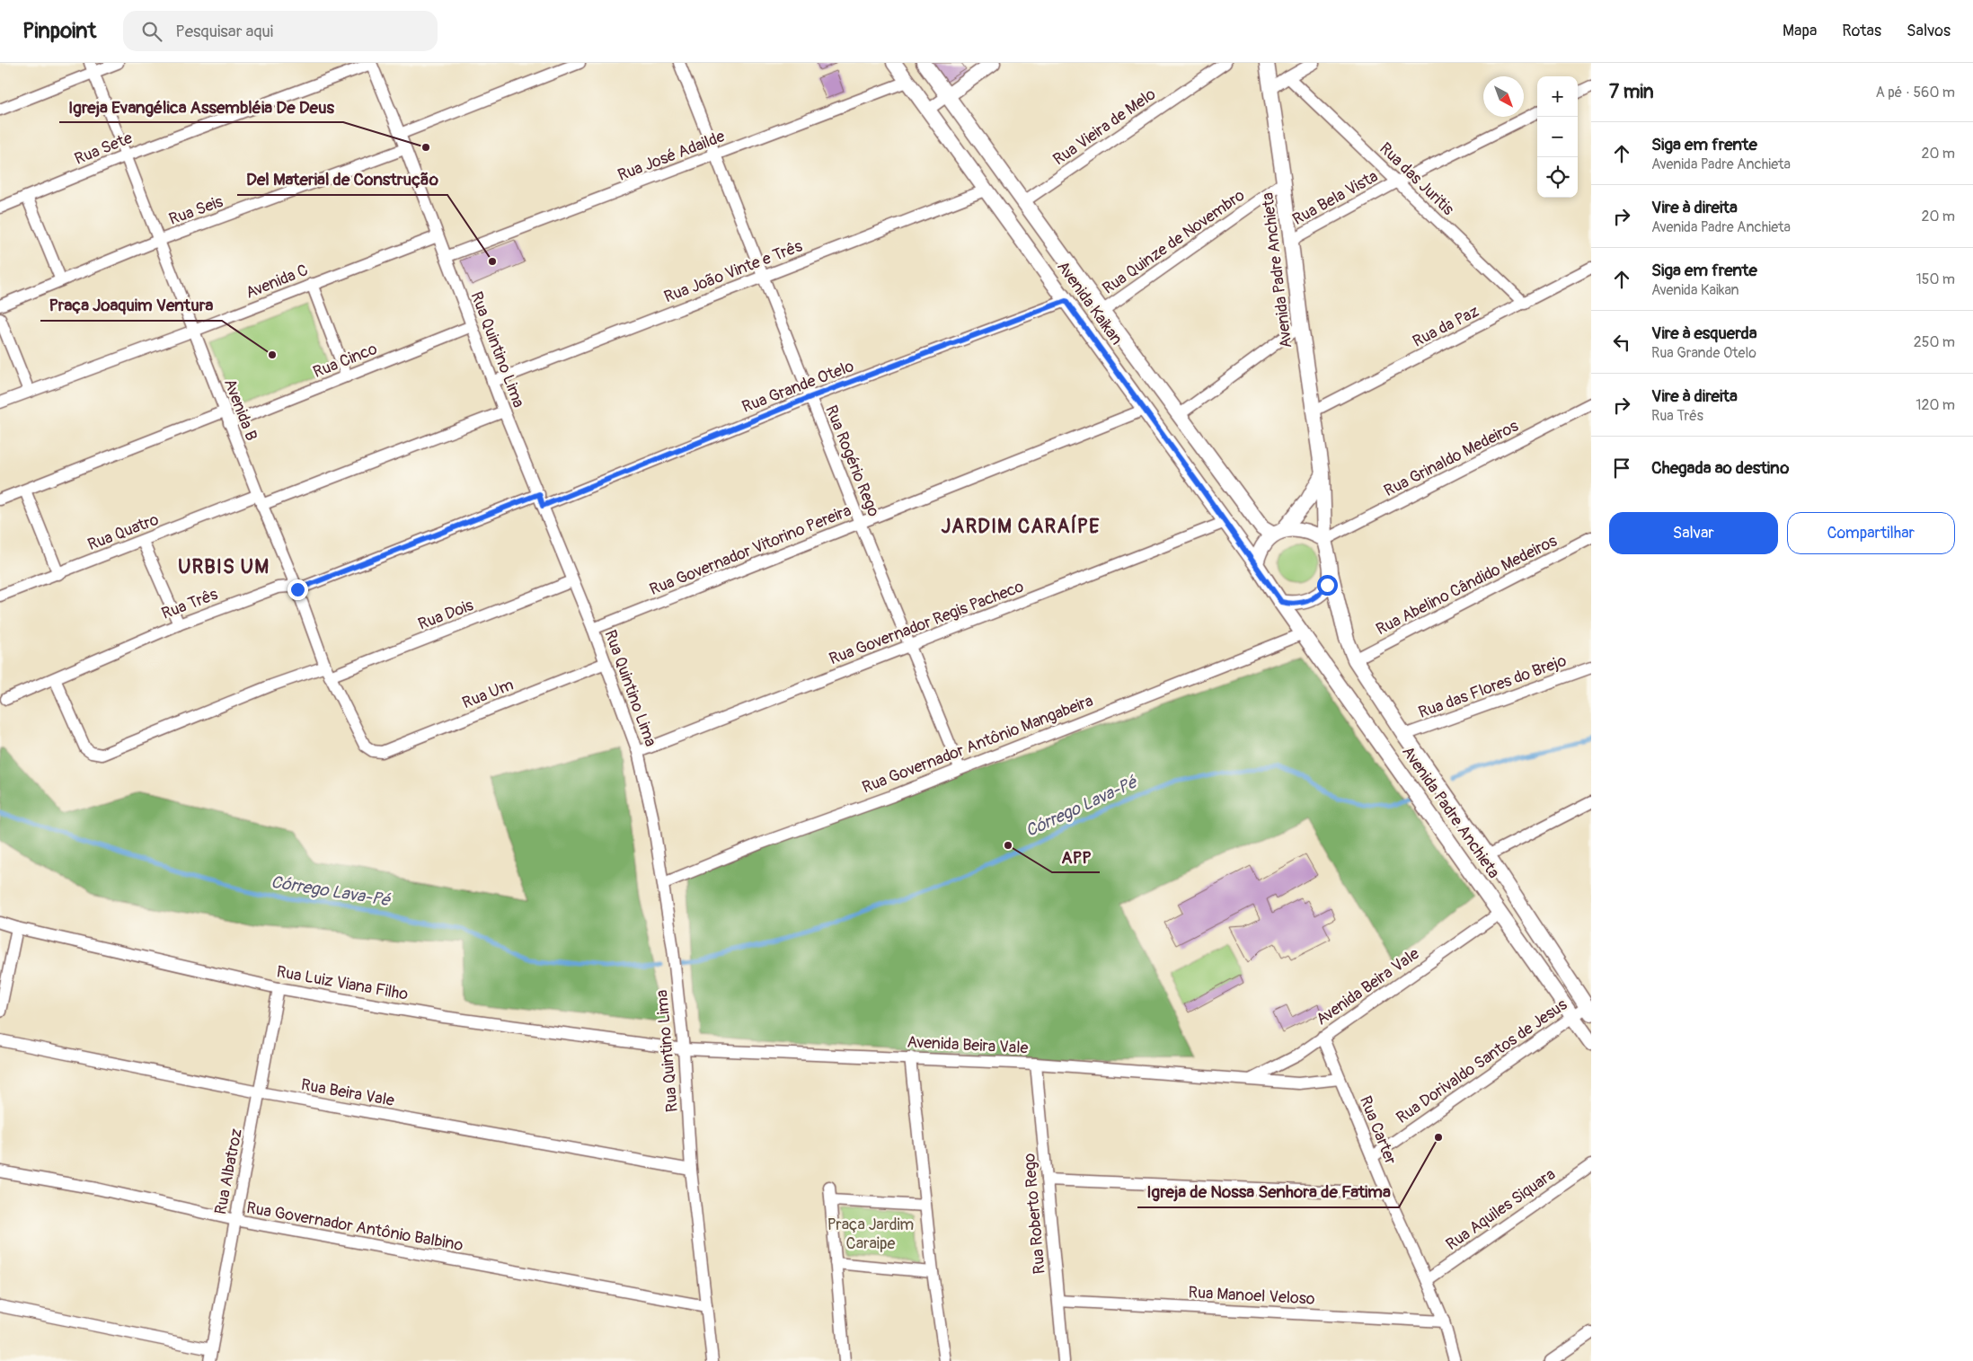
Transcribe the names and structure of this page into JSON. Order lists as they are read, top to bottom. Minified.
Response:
{"streets":{"street":["Rua Vieira de Melo","Rua Sete","Rua José Adailde","Rua das Juritis","Rua Bela Vista","Rua Seis","Rua Quinze de Novembro","Avenida Padre Anchieta","Rua João Vinte e Três","Avenida C","Avenida Kaikan","Rua da Paz","Rua Quintino Lima","Rua Cinco","Rua Grande Otelo","Avenida B","Rua Grinaldo Medeiros","Rua Rogério Rego","Rua Quatro","Rua Governador Vitorino Pereira","Rua Abelino Cândido Medeiros","Rua Três","Rua Dois","Rua Governador Regis Pacheco","Rua das Flores do Brejo","Rua Um","Rua Governador Antônio Mangabeira","Rua Luiz Viana Filho","Avenida Beira Vale","Rua Dorivaldo Santos de Jesus","Rua Beira Vale","Rua Carter","Rua Albatroz","Rua Aquiles Siquara","Rua Roberto Rego","Rua Governador Antônio Balbino","Rua Manoel Veloso"]},"crossings":[["Rua Vieira de Melo","Avenida Kaikan"],["Rua Sete","Rua Quintino Lima"],["Rua Sete","Avenida B"],["Rua José Adailde","Avenida Kaikan"],["Rua José Adailde","Rua Quintino Lima"],["Rua José Adailde","Rua Rogério Rego"],["Rua das Juritis","Rua Bela Vista"],["Rua das Juritis","Rua da Paz"],["Rua Bela Vista","Avenida Padre Anchieta"],["Rua Seis","Rua Quintino Lima"],["Rua Seis","Avenida B"],["Rua Quinze de Novembro","Avenida Padre Anchieta"],["Rua Quinze de Novembro","Avenida Kaikan"],["Avenida Padre Anchieta","Avenida Kaikan"],["Avenida Padre Anchieta","Rua da Paz"],["Avenida Padre Anchieta","Rua Grinaldo Medeiros"],["Avenida Padre Anchieta","Rua Abelino Cândido Medeiros"],["Avenida Padre Anchieta","Rua das Flores do Brejo"],["Avenida Padre Anchieta","Rua Governador Antônio Mangabeira"],["Avenida Padre Anchieta","Avenida Beira Vale"],["Avenida Padre Anchieta","Rua Dorivaldo Santos de Jesus"],["Rua João Vinte e Três","Avenida Kaikan"],["Rua João Vinte e Três","Rua Quintino Lima"],["Rua João Vinte e Três","Rua Rogério Rego"],["Avenida C","Rua Quintino Lima"],["Avenida C","Avenida B"],["Avenida Kaikan","Rua Grande Otelo"],["Avenida Kaikan","Rua Grinaldo Medeiros"],["Avenida Kaikan","Rua Governador Vitorino Pereira"],["Avenida Kaikan","Rua Governador Regis Pacheco"],["Rua Quintino Lima","Rua Cinco"],["Rua Quintino Lima","Rua Grande Otelo"],["Rua Quintino Lima","Rua Quatro"],["Rua Quintino Lima","Rua Governador Vitorino Pereira"],["Rua Quintino Lima","Rua Três"],["Rua Quintino Lima","Rua Dois"],["Rua Quintino Lima","Rua Governador Regis Pacheco"],["Rua Quintino Lima","Rua Um"],["Rua Quintino Lima","Rua Governador Antônio Mangabeira"],["Rua Quintino Lima","Rua Luiz Viana Filho"],["Rua Quintino Lima","Avenida Beira Vale"],["Rua Quintino Lima","Rua Beira Vale"],["Rua Quintino Lima","Rua Governador Antônio Balbino"],["Rua Cinco","Avenida B"],["Rua Grande Otelo","Rua Rogério Rego"],["Avenida B","Rua Quatro"],["Avenida B","Rua Três"],["Avenida B","Rua Dois"],["Avenida B","Rua Um"],["Rua Rogério Rego","Rua Governador Vitorino Pereira"],["Rua Rogério Rego","Rua Governador Regis Pacheco"],["Rua Rogério Rego","Rua Governador Antônio Mangabeira"],["Rua Três","Rua Dois"],["Rua Luiz Viana Filho","Avenida Beira Vale"],["Rua Luiz Viana Filho","Rua Albatroz"],["Avenida Beira Vale","Rua Carter"],["Avenida Beira Vale","Rua Roberto Rego"],["Rua Dorivaldo Santos de Jesus","Rua Carter"],["Rua Beira Vale","Rua Albatroz"],["Rua Carter","Rua Aquiles Siquara"],["Rua Carter","Rua Manoel Veloso"],["Rua Albatroz","Rua Governador Antônio Balbino"],["Rua Roberto Rego","Rua Manoel Veloso"]],"districts":["JARDIM CARAÍPE","URBIS UM"],"water":["Córrego Lava-Pé"],"parks":["Praça Jardim Caraipe"],"places":["Igreja Evangélica Assembléia De Deus","Del Material de Construção","Praça Joaquim Ventura","APP","Igreja de Nossa Senhora de Fatima"],"north":"bottom right","page":{"header":"Pinpoint","search":"Pesquisar aqui","nav":["Mapa","Rotas","Salvos"],"heading":["7 min","A pé · 560 m"],"map_buttons":["+","−"],"list":[["Siga em frente","Avenida Padre Anchieta","20 m"],["Vire à direita","Avenida Padre Anchieta","20 m"],["Siga em frente","Avenida Kaikan","150 m"],["Vire à esquerda","Rua Grande Otelo","250 m"],["Vire à direita","Rua Três","120 m"],"Chegada ao destino"],"buttons":["Salvar","Compartilhar"]}}
